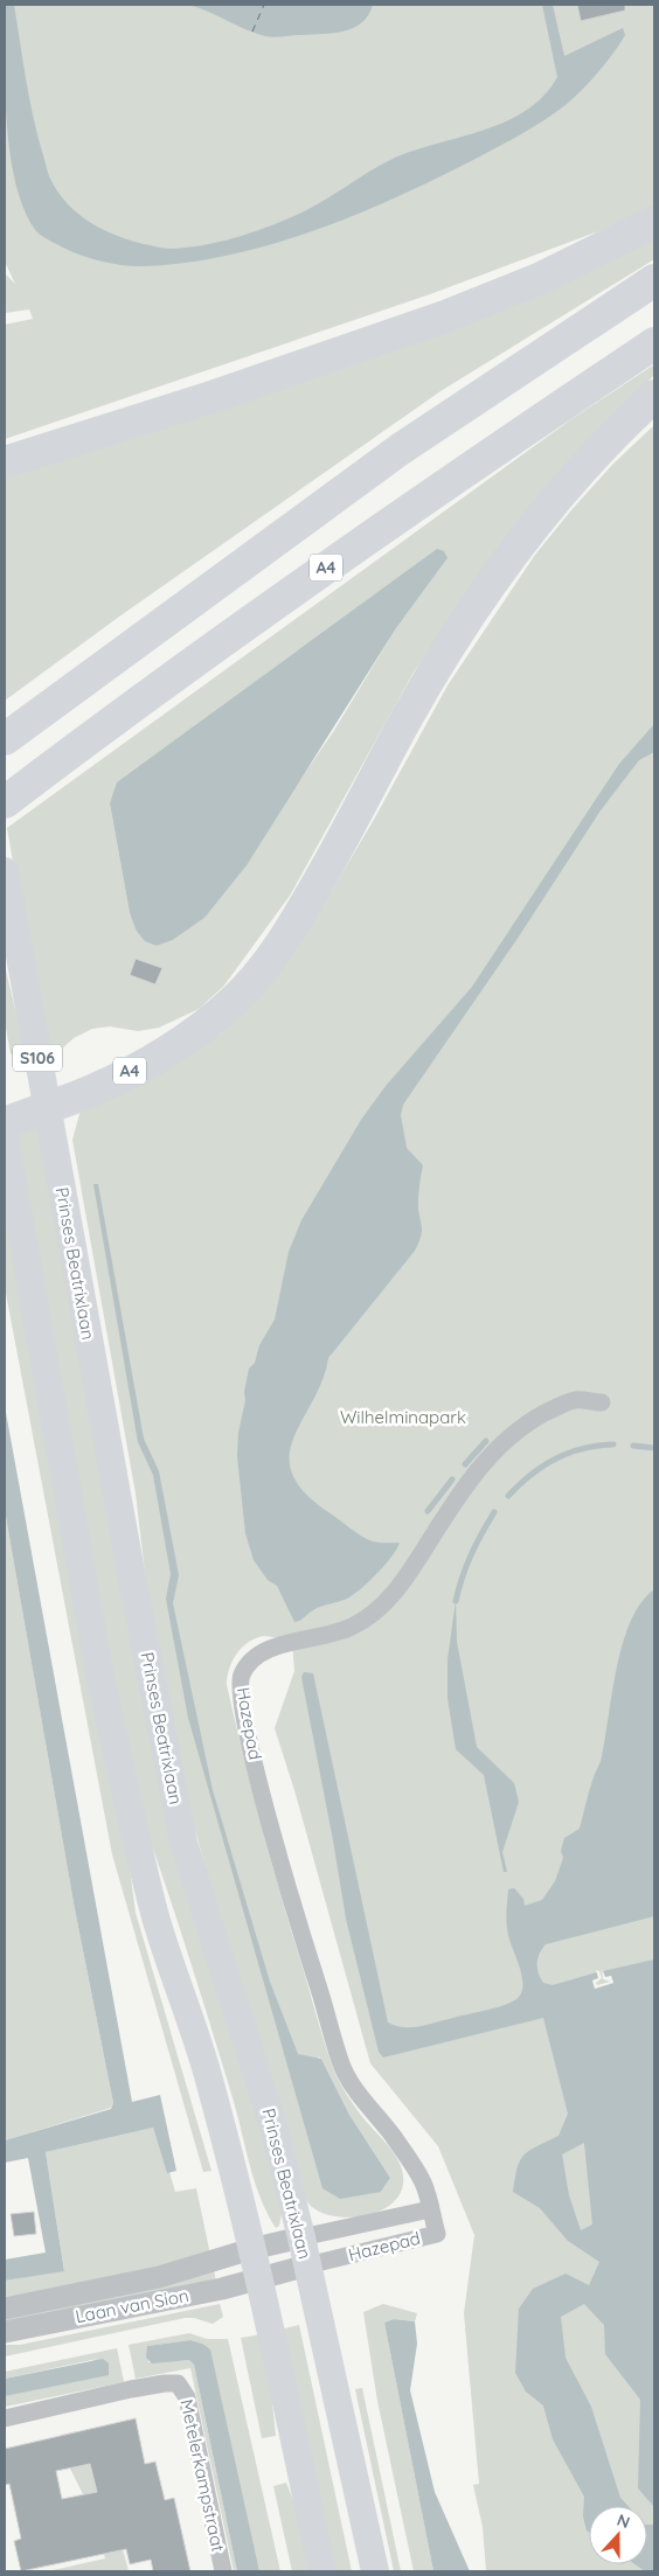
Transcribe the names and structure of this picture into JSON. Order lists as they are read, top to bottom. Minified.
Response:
{"streets":{"highway":["A4"],"main road":["S106","Prinses Beatrixlaan"],"street":["Hazepad","Laan van Sion","Metelerkampstraat"]},"crossings":[["A4","Prinses Beatrixlaan"],["Prinses Beatrixlaan","Hazepad"],["Prinses Beatrixlaan","Laan van Sion"],["Hazepad","Laan van Sion"]],"parks":["Wilhelminapark"],"north":"top"}
